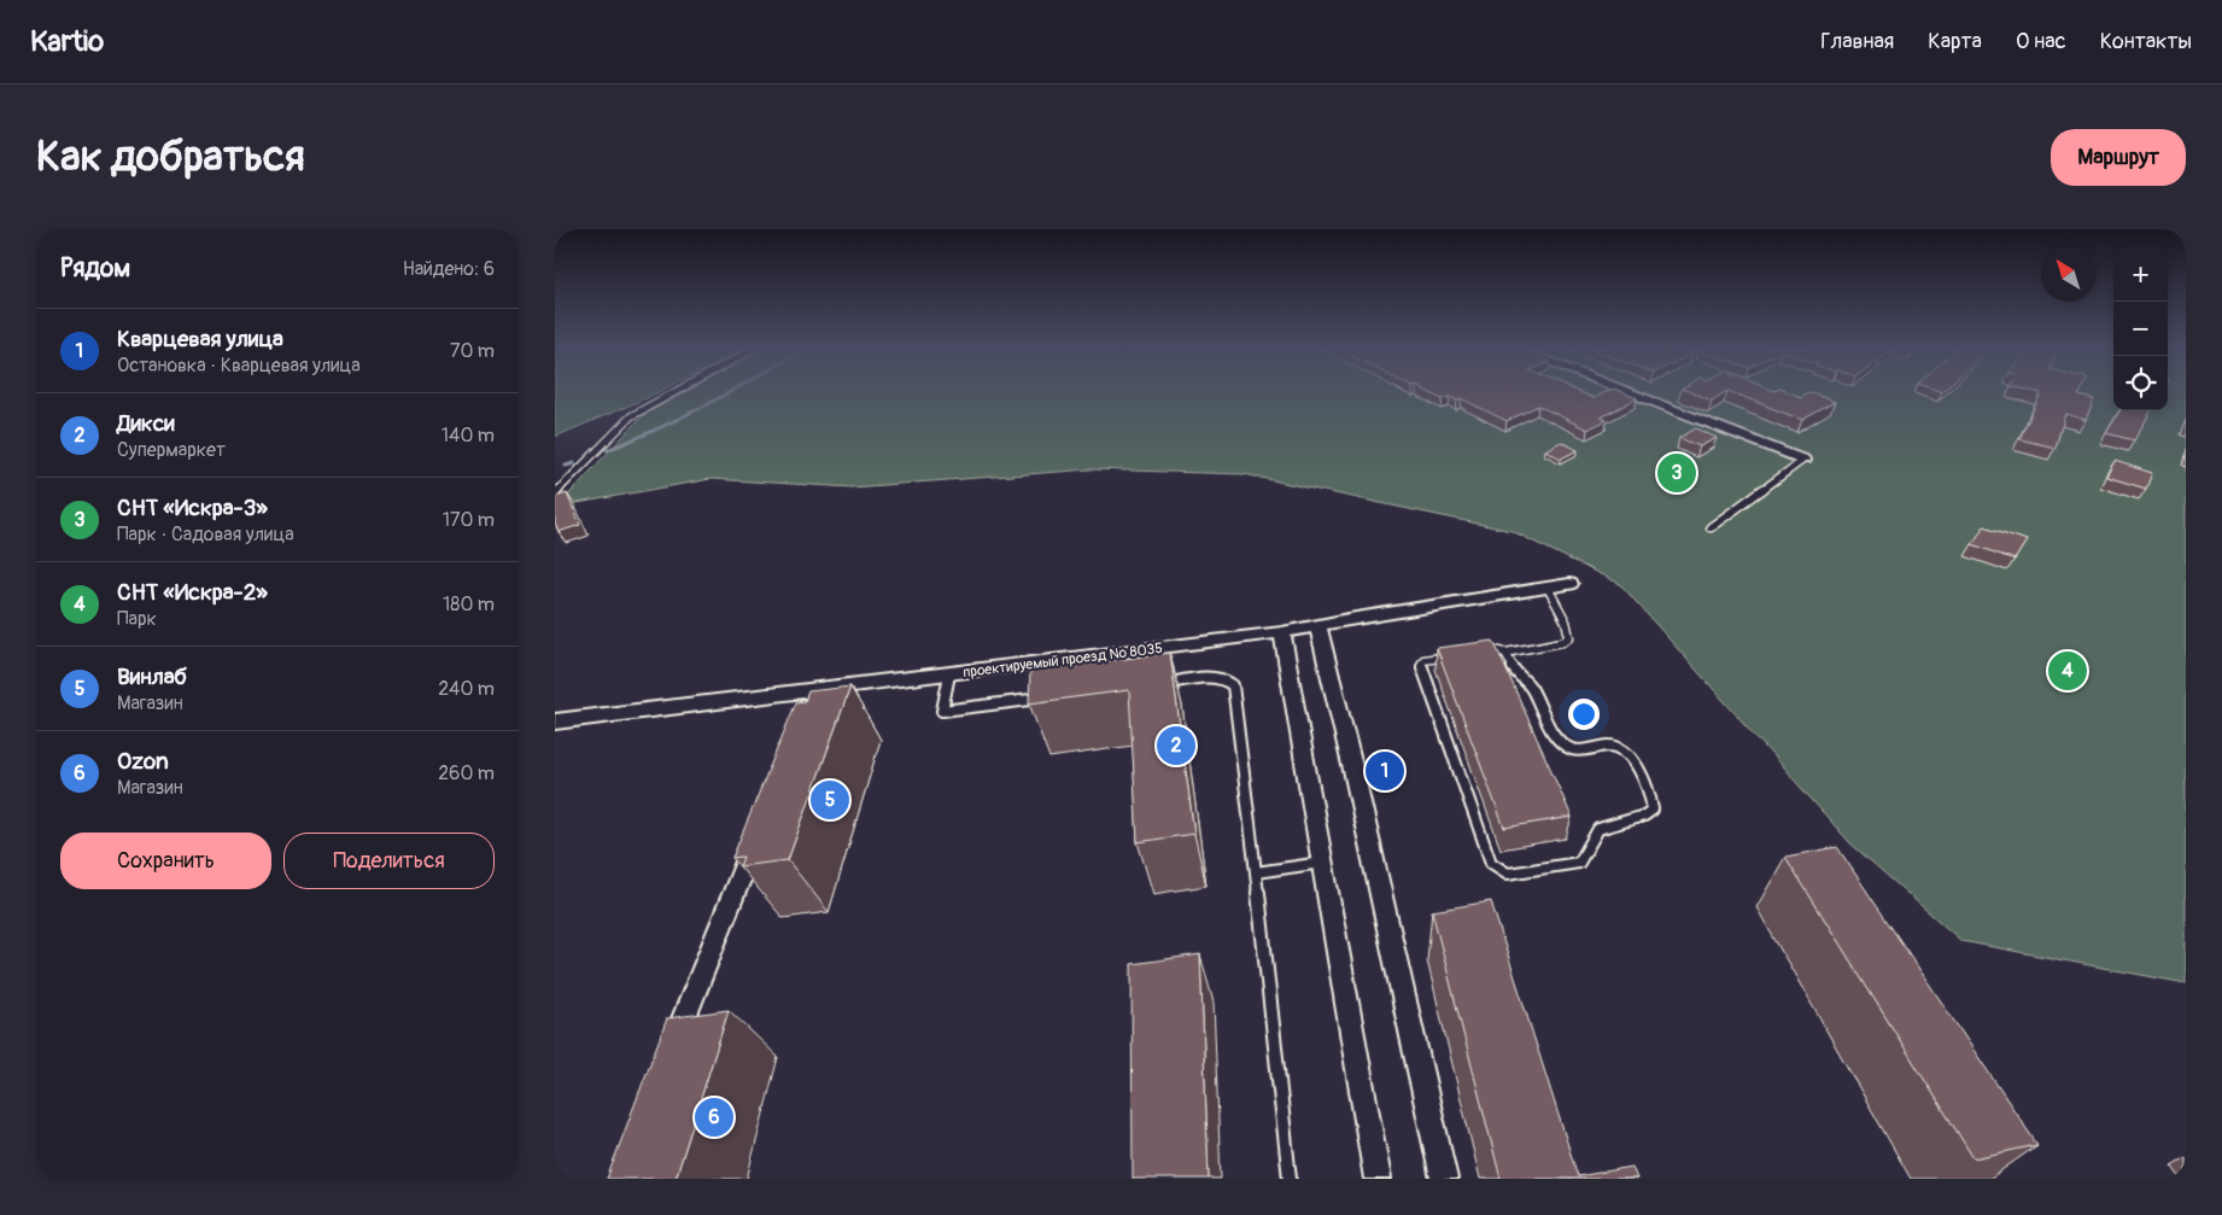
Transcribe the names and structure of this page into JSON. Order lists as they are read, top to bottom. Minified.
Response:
{"streets":{"street":["проектируемый проезд № 8035"]},"north":"top left","page":{"header":"Kartio","nav":["Главная","Карта","О нас","Контакты"],"buttons":["Маршрут",["Сохранить","Поделиться"]],"title":"Как добраться","heading":["Рядом","Найдено: 6"],"map_buttons":["+","−"],"list":[{"mark":"1","name":"Кварцевая улица","note":"Остановка · Кварцевая улица","value":"70 m"},{"mark":"2","name":"Дикси","note":"Супермаркет","value":"140 m"},{"mark":"3","name":"СНТ «Искра-3»","note":"Парк · Садовая улица","value":"170 m"},{"mark":"4","name":"СНТ «Искра-2»","note":"Парк","value":"180 m"},{"mark":"5","name":"Винлаб","note":"Магазин","value":"240 m"},{"mark":"6","name":"Ozon","note":"Магазин","value":"260 m"}],"pins":["3","4","2","1","5","6"]}}
